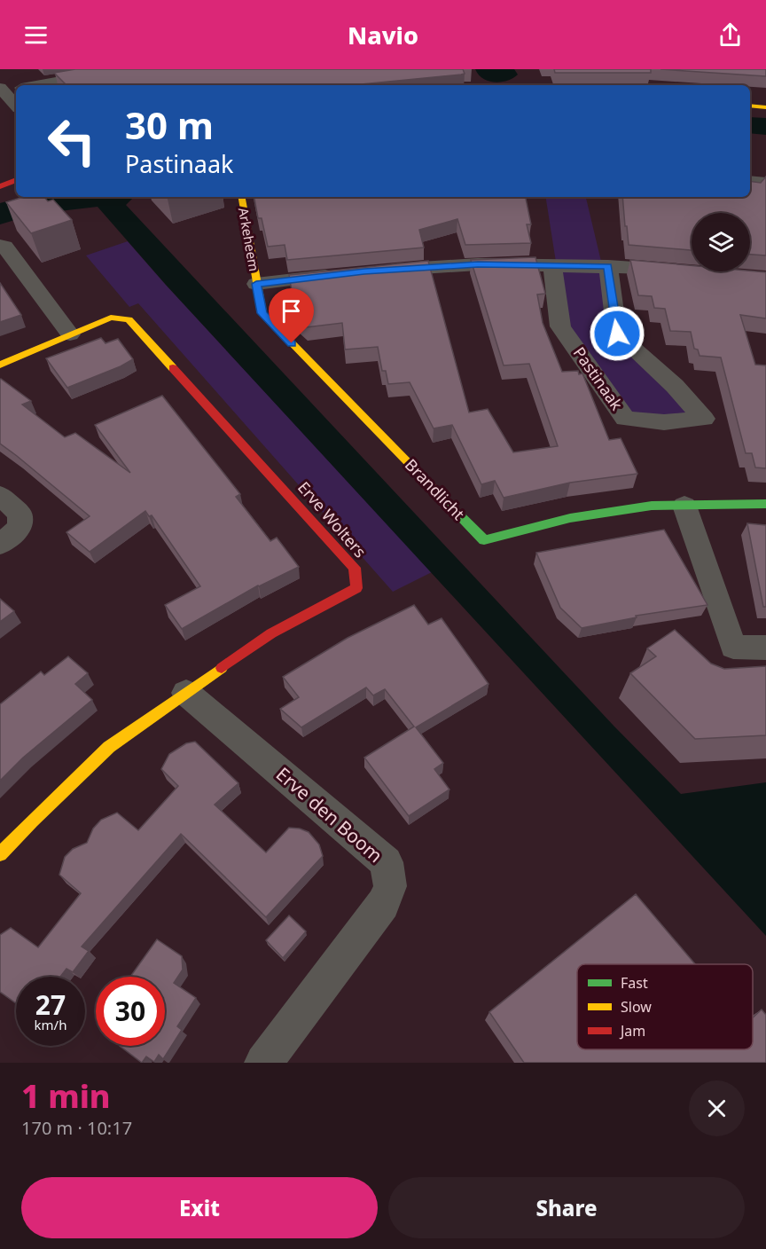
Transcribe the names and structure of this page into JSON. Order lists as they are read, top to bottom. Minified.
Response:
{"streets":{"street":["Arkeheem","Pastinaak","Brandlicht","Erve Wolters","Erve den Boom"]},"crossings":[["Arkeheem","Brandlicht"],["Erve Wolters","Erve den Boom"]],"legend":["Fast","Slow","Jam"],"page":{"header":"Navio","turn":["30 m","Pastinaak"],"speed":"27 km/h","limit":"30","heading":["1 min","170 m · 10:17"],"buttons":["Exit","Share"]}}
